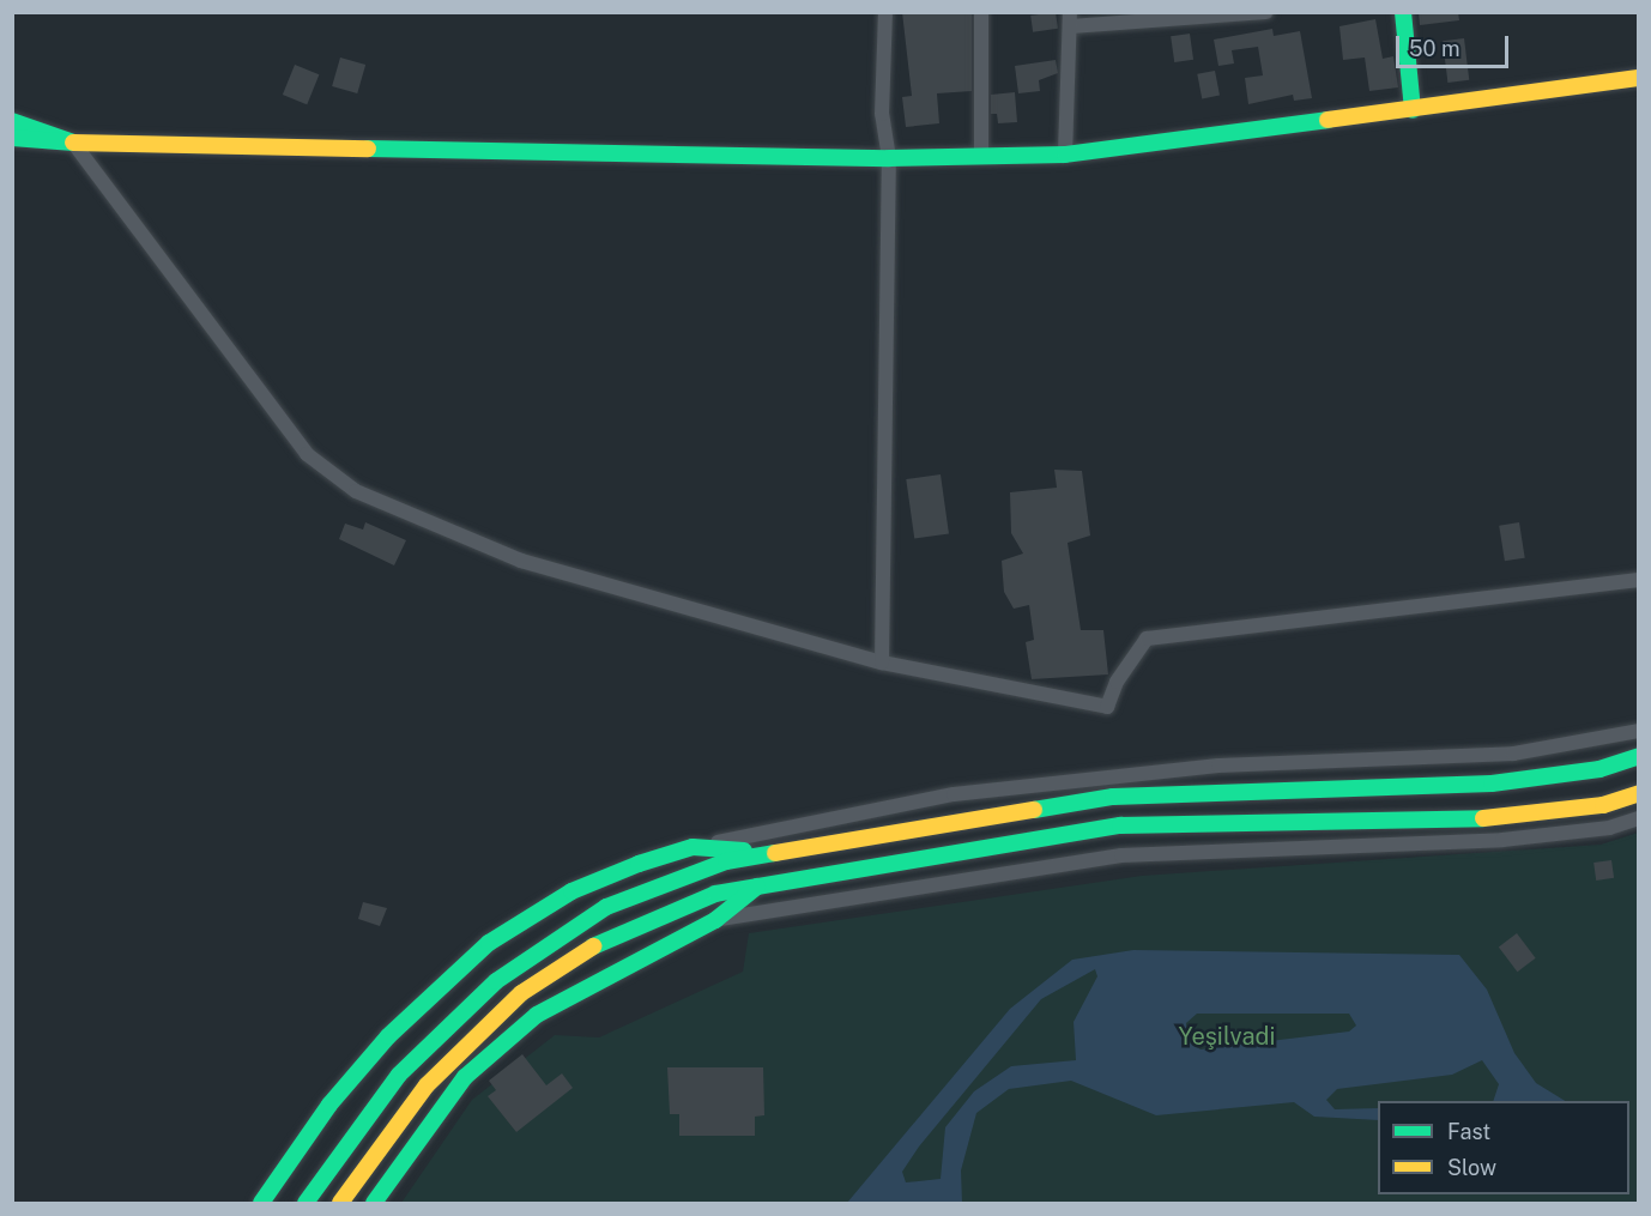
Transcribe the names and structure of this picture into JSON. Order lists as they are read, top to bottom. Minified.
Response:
{"parks":["Yeşilvadi"],"legend":["Fast","Slow"],"scale_bar":"50 m"}
